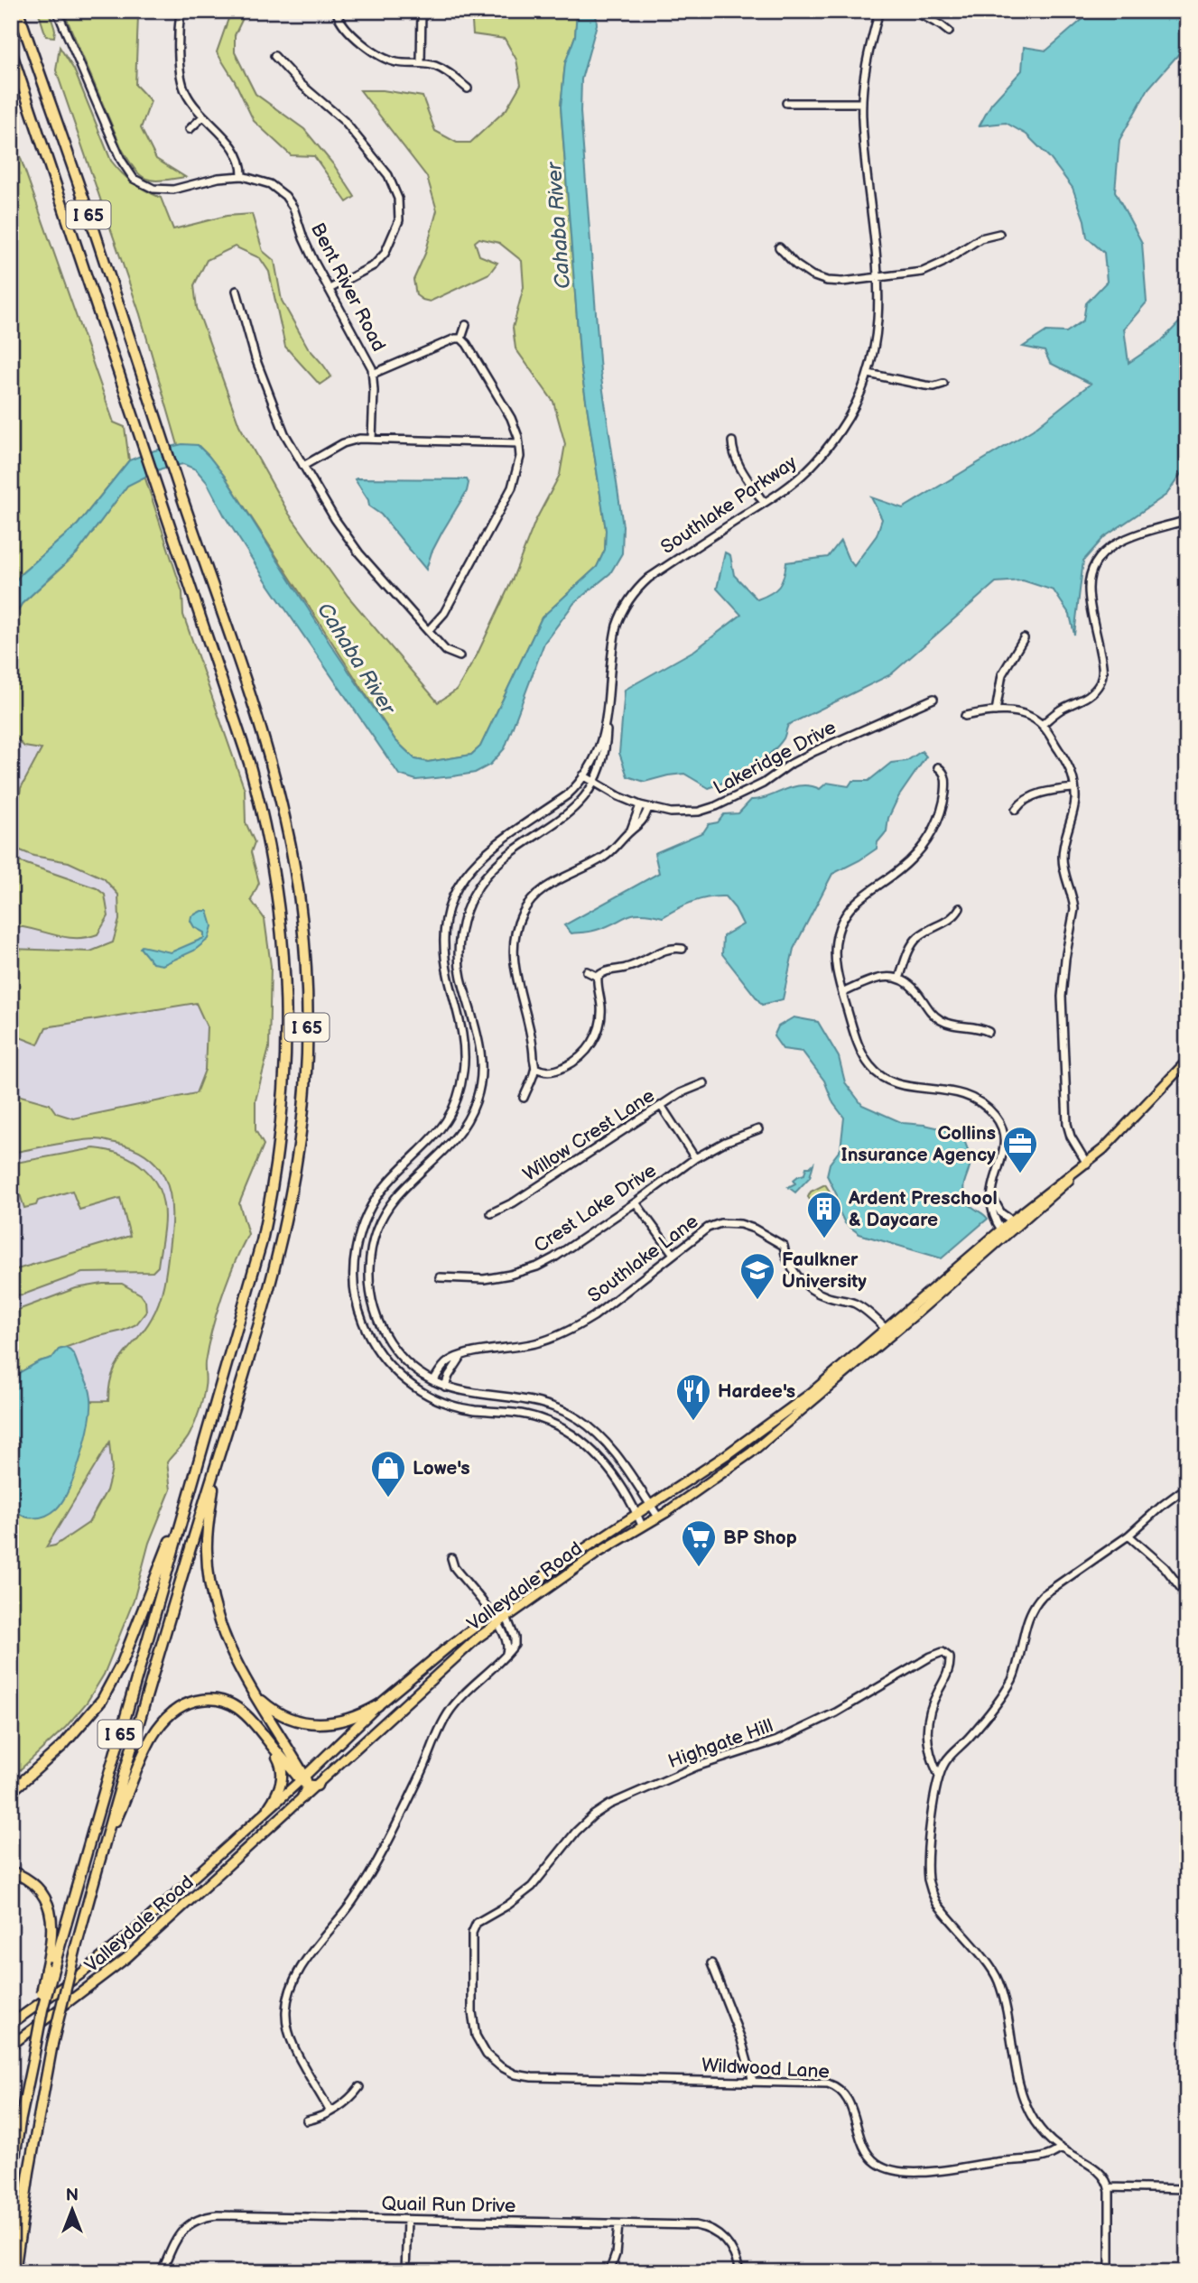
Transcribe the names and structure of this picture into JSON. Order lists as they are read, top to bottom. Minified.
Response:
{"streets":{"highway":["I 65"],"main road":["Valleydale Road"],"street":["Bent River Road","Southlake Parkway","Lakeridge Drive","Willow Crest Lane","Crest Lake Drive","Southlake Lane","Highgate Hill","Wildwood Lane","Quail Run Drive"]},"crossings":[["Southlake Parkway","Lakeridge Drive"],["Southlake Parkway","Southlake Lane"],["Southlake Parkway","Valleydale Road"],["Southlake Lane","Valleydale Road"],["Highgate Hill","Wildwood Lane"]],"water":["Cahaba River"],"places":{"office":["Collins Insurance Agency"],"building":["Ardent Preschool & Daycare"],"school or university":["Faulkner University"],"restaurant":["Hardee's"],"shop":["Lowe's"],"supermarket":["BP Shop"]},"north":"top"}
